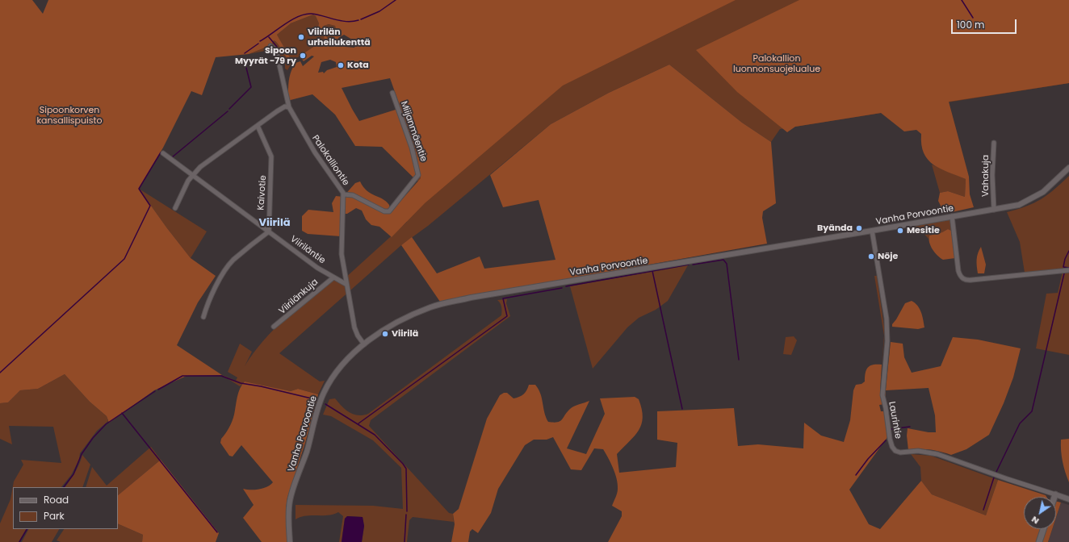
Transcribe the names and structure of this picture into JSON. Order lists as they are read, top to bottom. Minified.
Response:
{"streets":{"street":["Miijanmäentie","Palokalliontie","Vahakuja","Kaivotie","Vanha Porvoontie","Viiriläntie","Viirilänkuja","Laurintie"]},"crossings":[["Miijanmäentie","Palokalliontie"],["Palokalliontie","Viiriläntie"],["Vahakuja","Vanha Porvoontie"],["Kaivotie","Viiriläntie"],["Vanha Porvoontie","Laurintie"],["Viiriläntie","Viirilänkuja"]],"districts":["Viirilä"],"parks":["Palokallion luonnonsuojelualue","Sipoonkorven kansallispuisto"],"places":["Viirilän urheilukenttä","Sipoon Myyrät -79 ry","Kota","Byända","Mesitie","Nöje","Viirilä"],"legend":["Road","Park"],"scale_bar":"100 m","north":"bottom left"}
